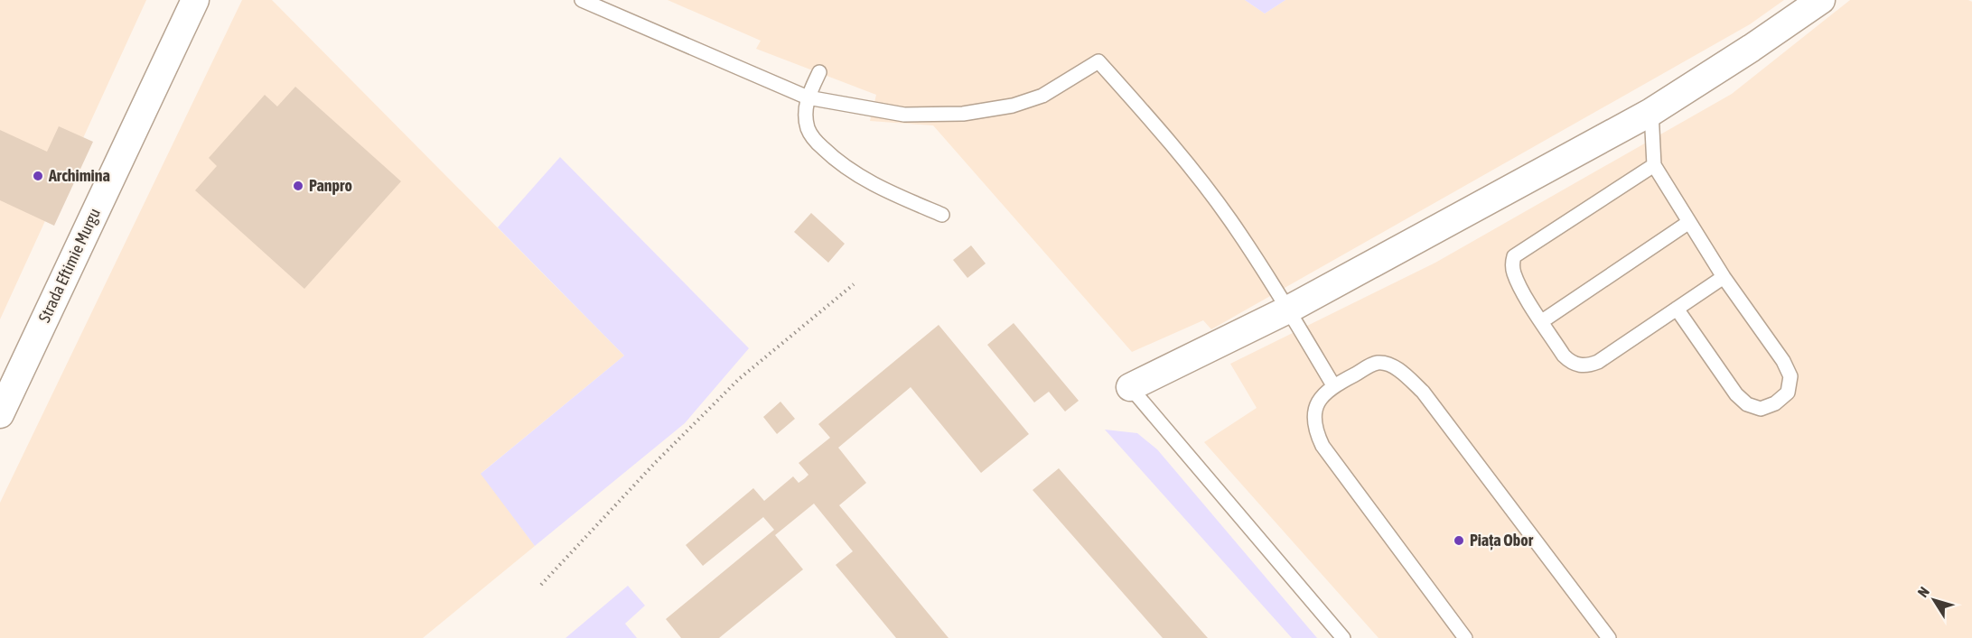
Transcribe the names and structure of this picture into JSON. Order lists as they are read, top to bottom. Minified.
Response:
{"streets":{"street":["Strada Eftimie Murgu"]},"places":["Archimina","Panpro","Piața Obor"],"north":"top left"}
